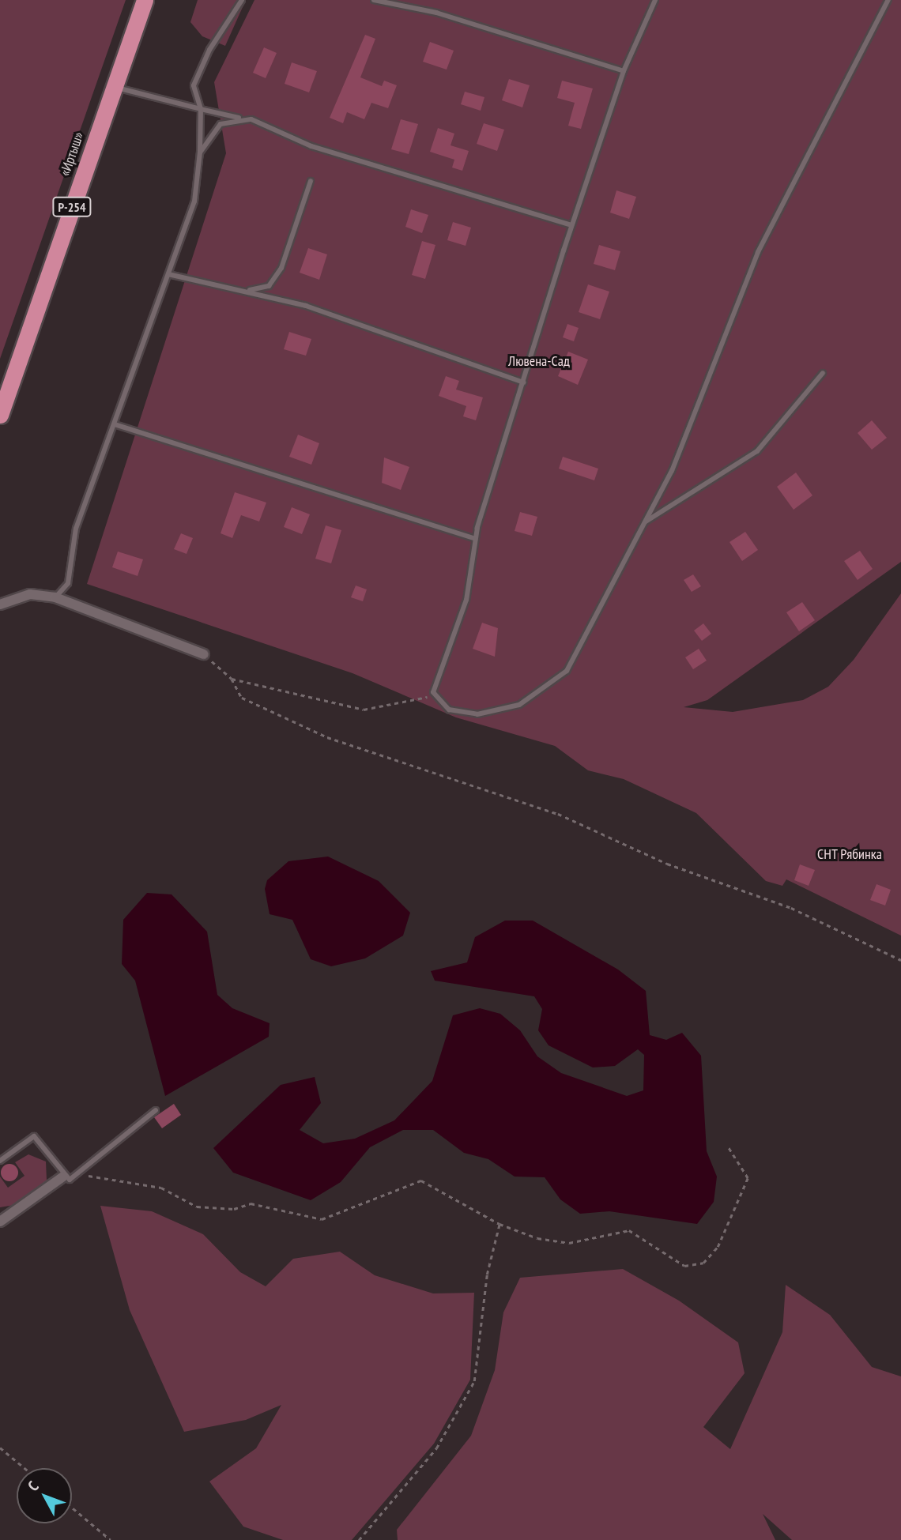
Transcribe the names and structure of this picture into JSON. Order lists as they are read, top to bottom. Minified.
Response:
{"streets":{"highway":["«Иртыш»","Р-254"]},"parks":["Лювена-Сад","СНТ Рябинка"],"north":"top left"}
